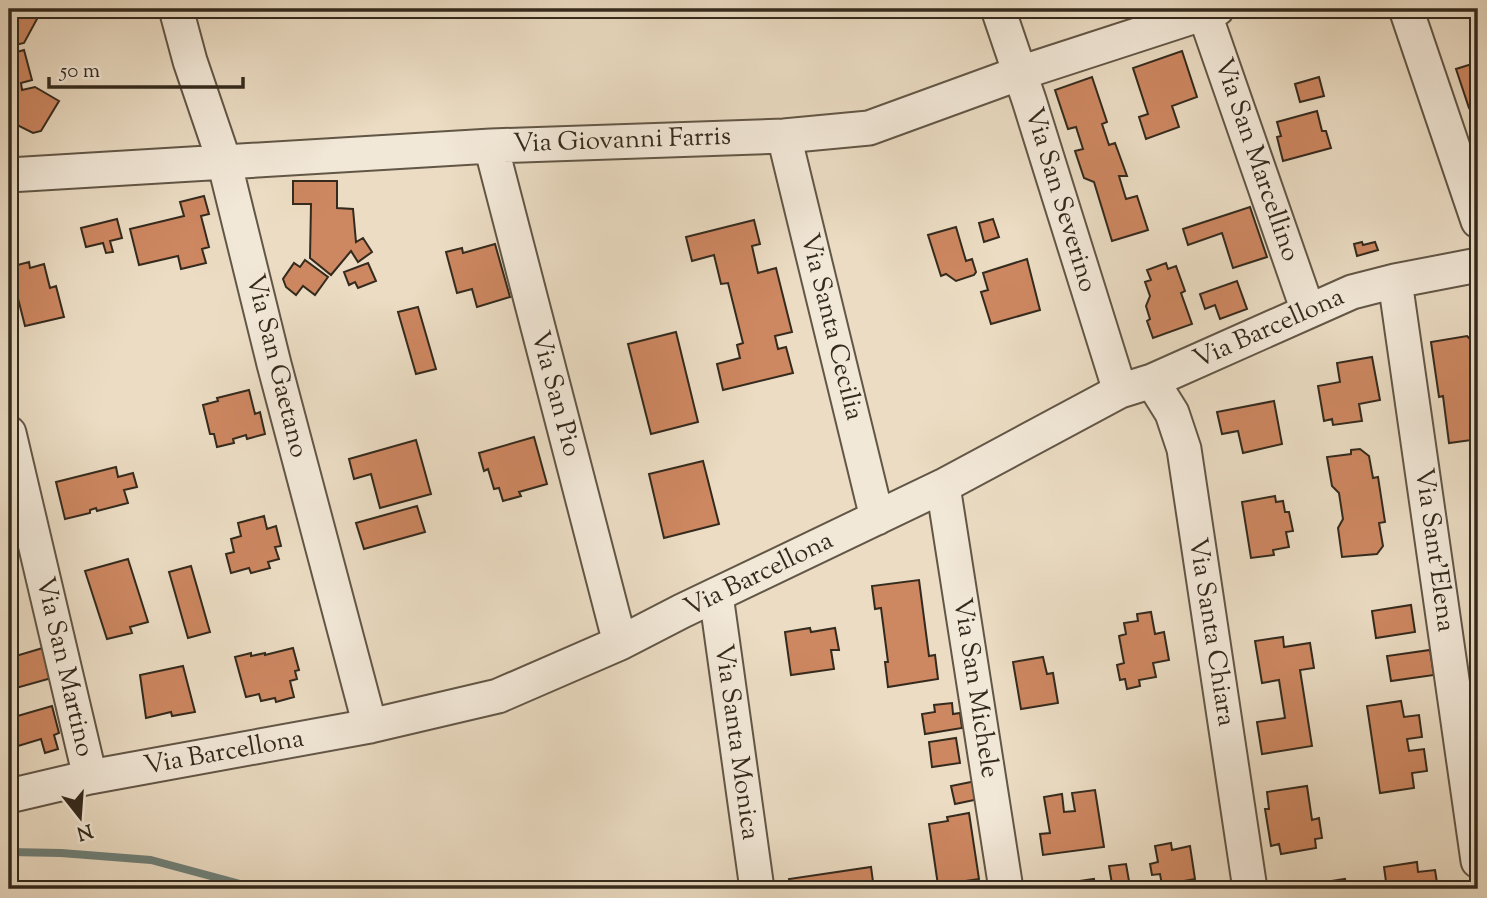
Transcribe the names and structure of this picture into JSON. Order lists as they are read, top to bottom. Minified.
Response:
{"streets":{"street":["Via Giovanni Farris","Via San Marcellino","Via San Severino","Via Santa Cecilia","Via Barcellona","Via San Gaetano","Via San Pio","Via Sant'Elena","Via Santa Chiara","Via San Martino","Via San Michele","Via Santa Monica"]},"crossings":[["Via Giovanni Farris","Via San Marcellino"],["Via Giovanni Farris","Via San Severino"],["Via Giovanni Farris","Via Santa Cecilia"],["Via Giovanni Farris","Via San Gaetano"],["Via Giovanni Farris","Via San Pio"],["Via San Marcellino","Via Barcellona"],["Via San Severino","Via Barcellona"],["Via Santa Cecilia","Via Barcellona"],["Via Barcellona","Via San Gaetano"],["Via Barcellona","Via San Pio"],["Via Barcellona","Via Sant'Elena"],["Via Barcellona","Via Santa Chiara"],["Via Barcellona","Via San Martino"],["Via Barcellona","Via San Michele"],["Via Barcellona","Via Santa Monica"]],"scale_bar":"50 m","north":"bottom"}
